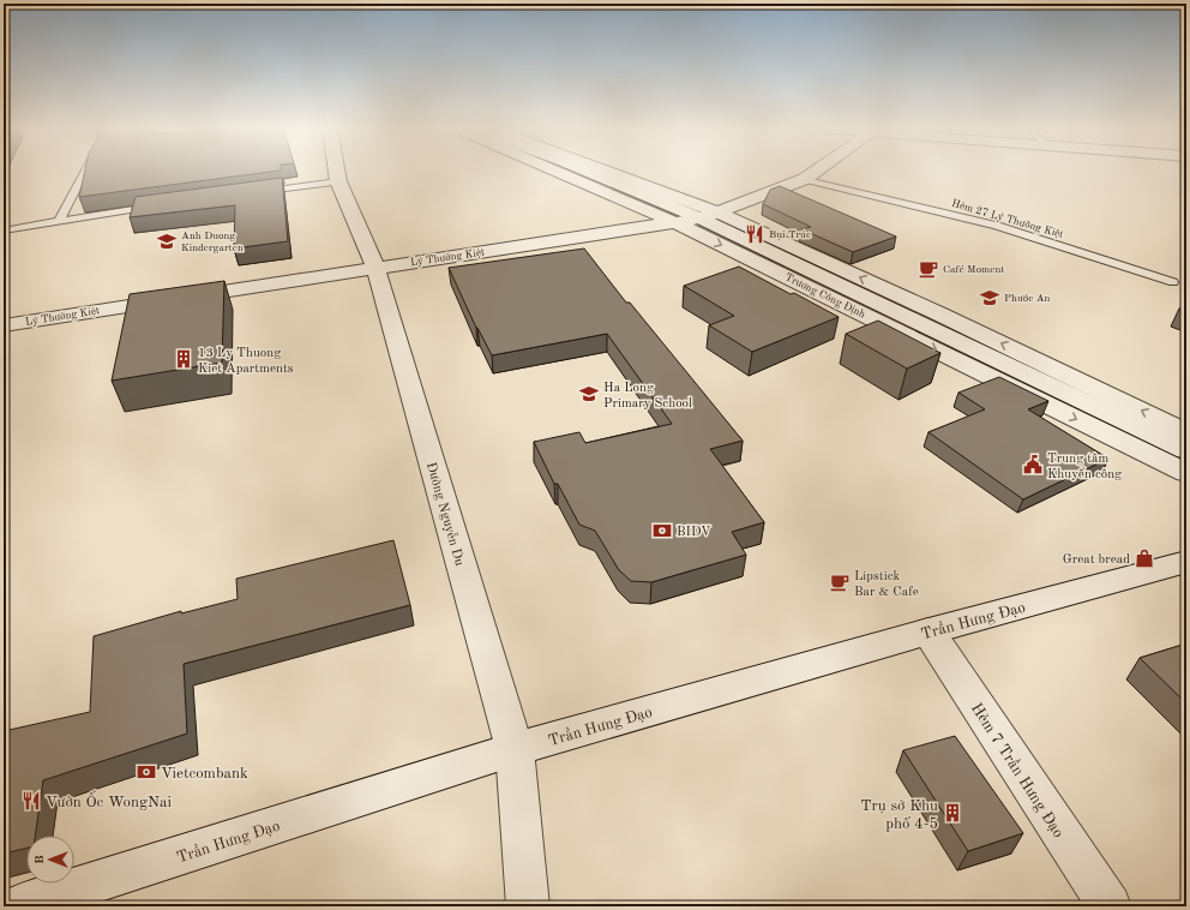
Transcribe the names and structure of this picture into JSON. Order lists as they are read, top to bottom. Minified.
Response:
{"streets":{"street":["Lý Thường Kiệt","Trương Công Định","Đường Nguyễn Du","Trần Hưng Đạo","Hẻm 7 Trần Hưng Đạo"],"lane":["Hẻm 27 Lý Thường Kiệt"]},"crossings":[["Hẻm 27 Lý Thường Kiệt","Lý Thường Kiệt"],["Lý Thường Kiệt","Trương Công Định"],["Lý Thường Kiệt","Đường Nguyễn Du"],["Đường Nguyễn Du","Trần Hưng Đạo"],["Trần Hưng Đạo","Hẻm 7 Trần Hưng Đạo"]],"places":{"restaurant":["Bụi Trúc","Vườn Ốc WongNai"],"school or university":["Anh Duong Kindergarten","Phước An","Ha Long Primary School"],"cafe":["Café Moment","Lipstick Bar & Cafe"],"building":["13 Ly Thuong Kiet Apartments","Trụ sở Khu phố 4-5"],"public building":["Trung tâm Khuyến công"],"bank":["BIDV","Vietcombank"],"shop":["Great bread"]},"north":"left"}
